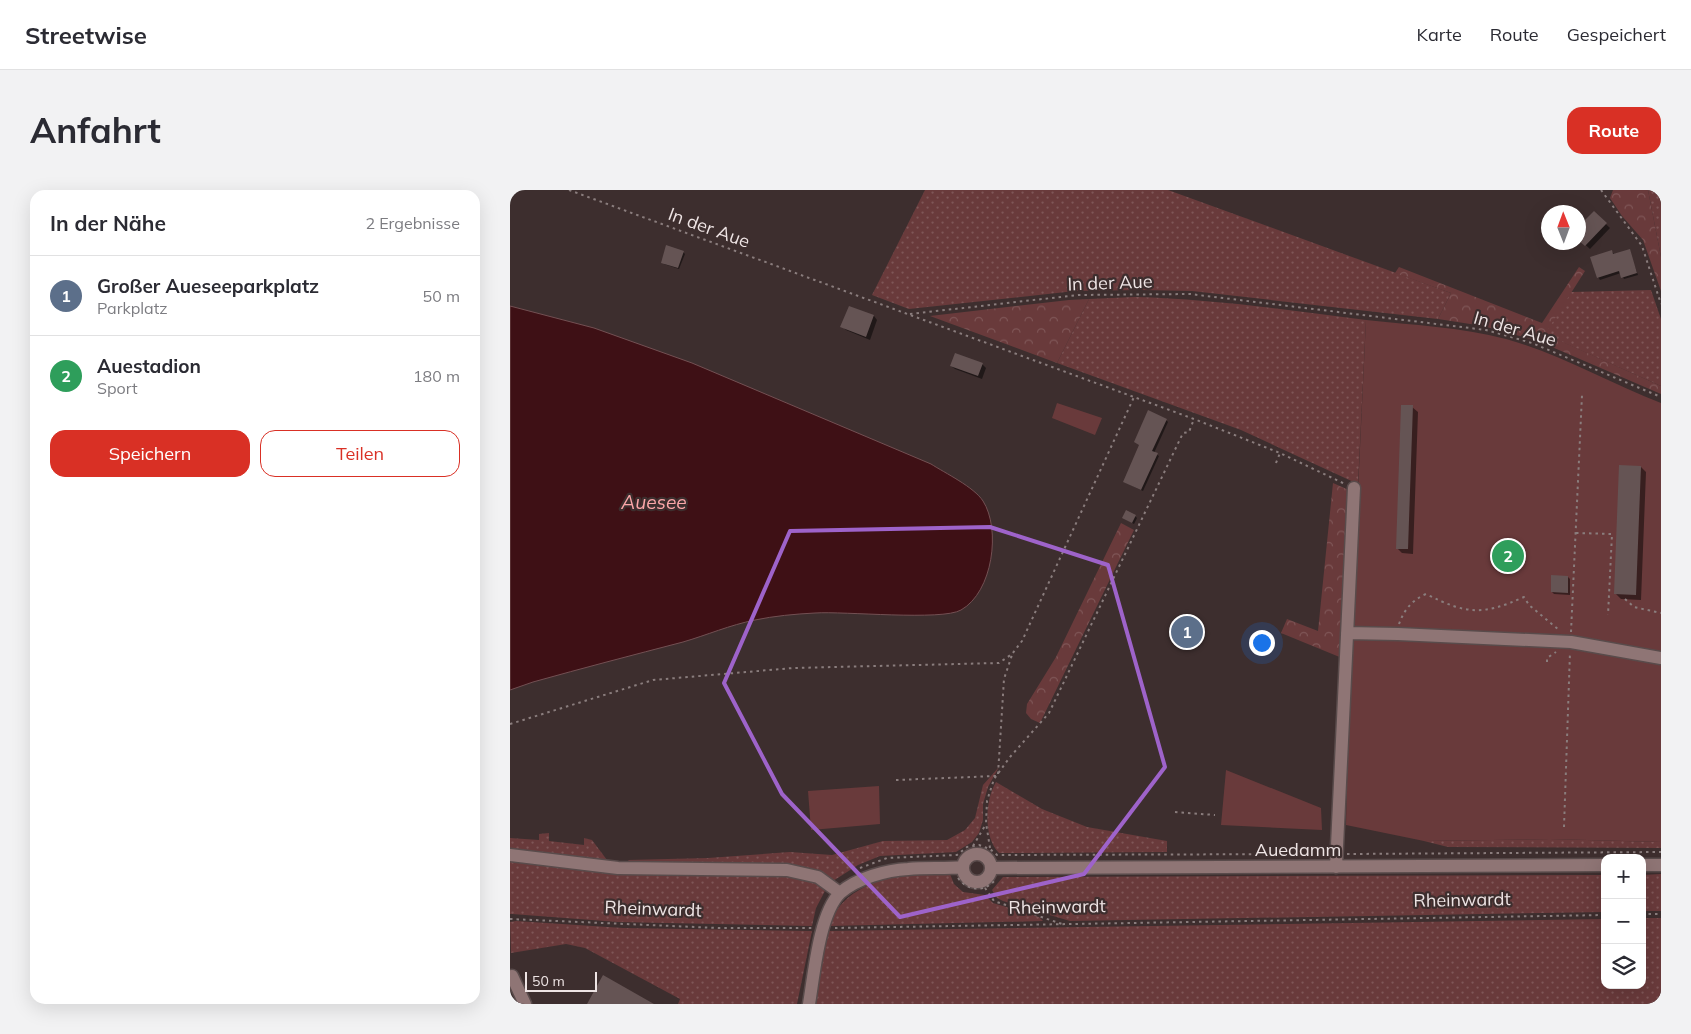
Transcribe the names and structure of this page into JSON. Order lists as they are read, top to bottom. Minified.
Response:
{"streets":{"street":["Auedamm"],"path":["In der Aue","Rheinwardt"]},"water":["Auesee"],"scale_bar":"50 m","north":"top","page":{"header":"Streetwise","nav":["Karte","Route","Gespeichert"],"buttons":["Route",["Speichern","Teilen"]],"title":"Anfahrt","heading":["In der Nähe","2 Ergebnisse"],"list":[{"mark":"1","name":"Großer Aueseeparkplatz","note":"Parkplatz","value":"50 m"},{"mark":"2","name":"Auestadion","note":"Sport","value":"180 m"}],"pins":["2","1"],"map_buttons":["+","−"],"scale":"50 m"}}
